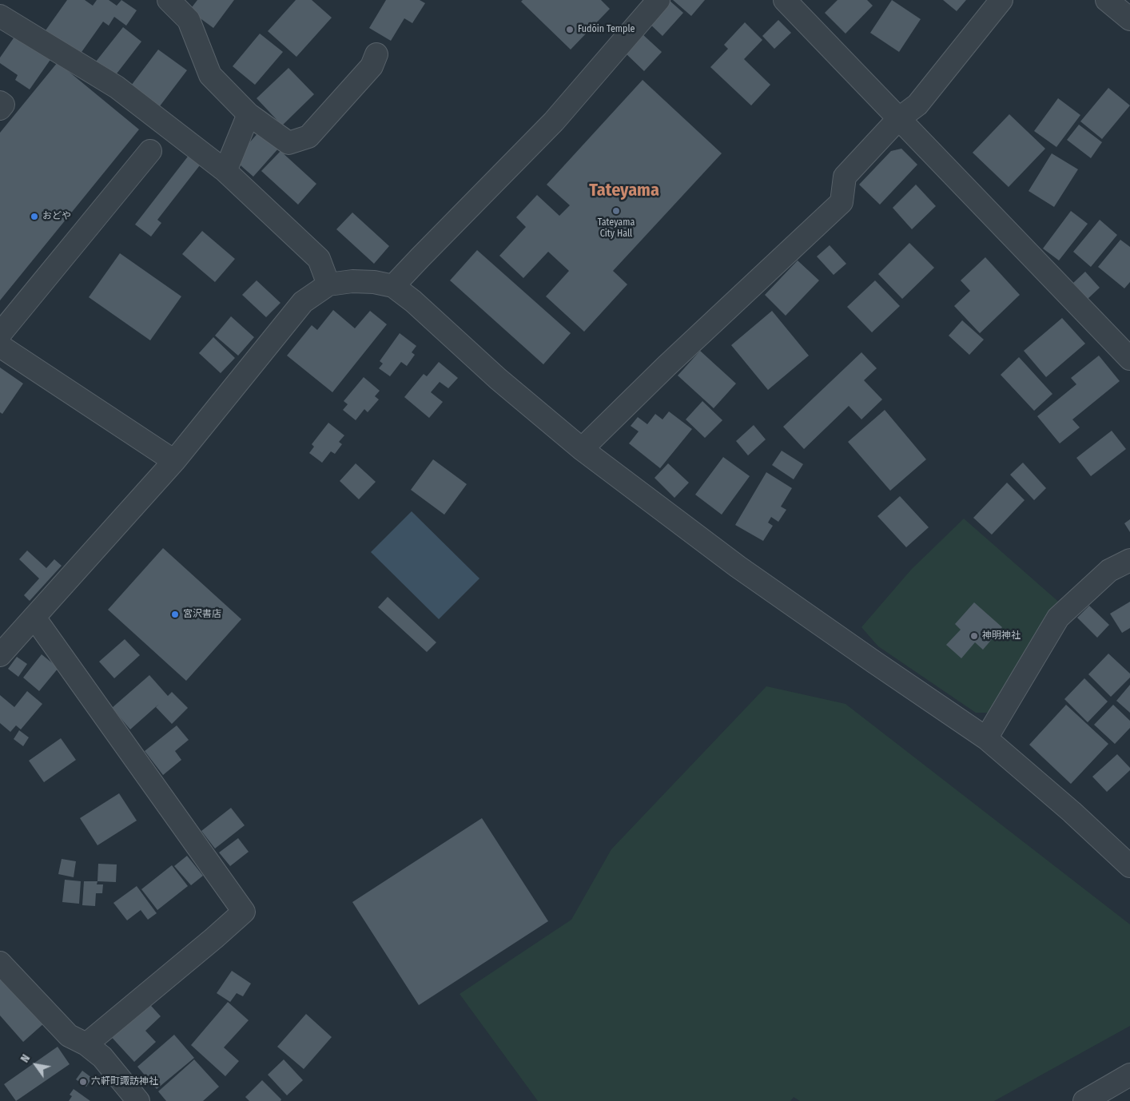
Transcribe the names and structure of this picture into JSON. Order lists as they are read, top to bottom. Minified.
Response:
{"districts":["Tateyama"],"places":["Fudōin Temple","Tateyama City Hall","おどや","宮沢書店","神明神社","六軒町諏訪神社"],"north":"top left"}
